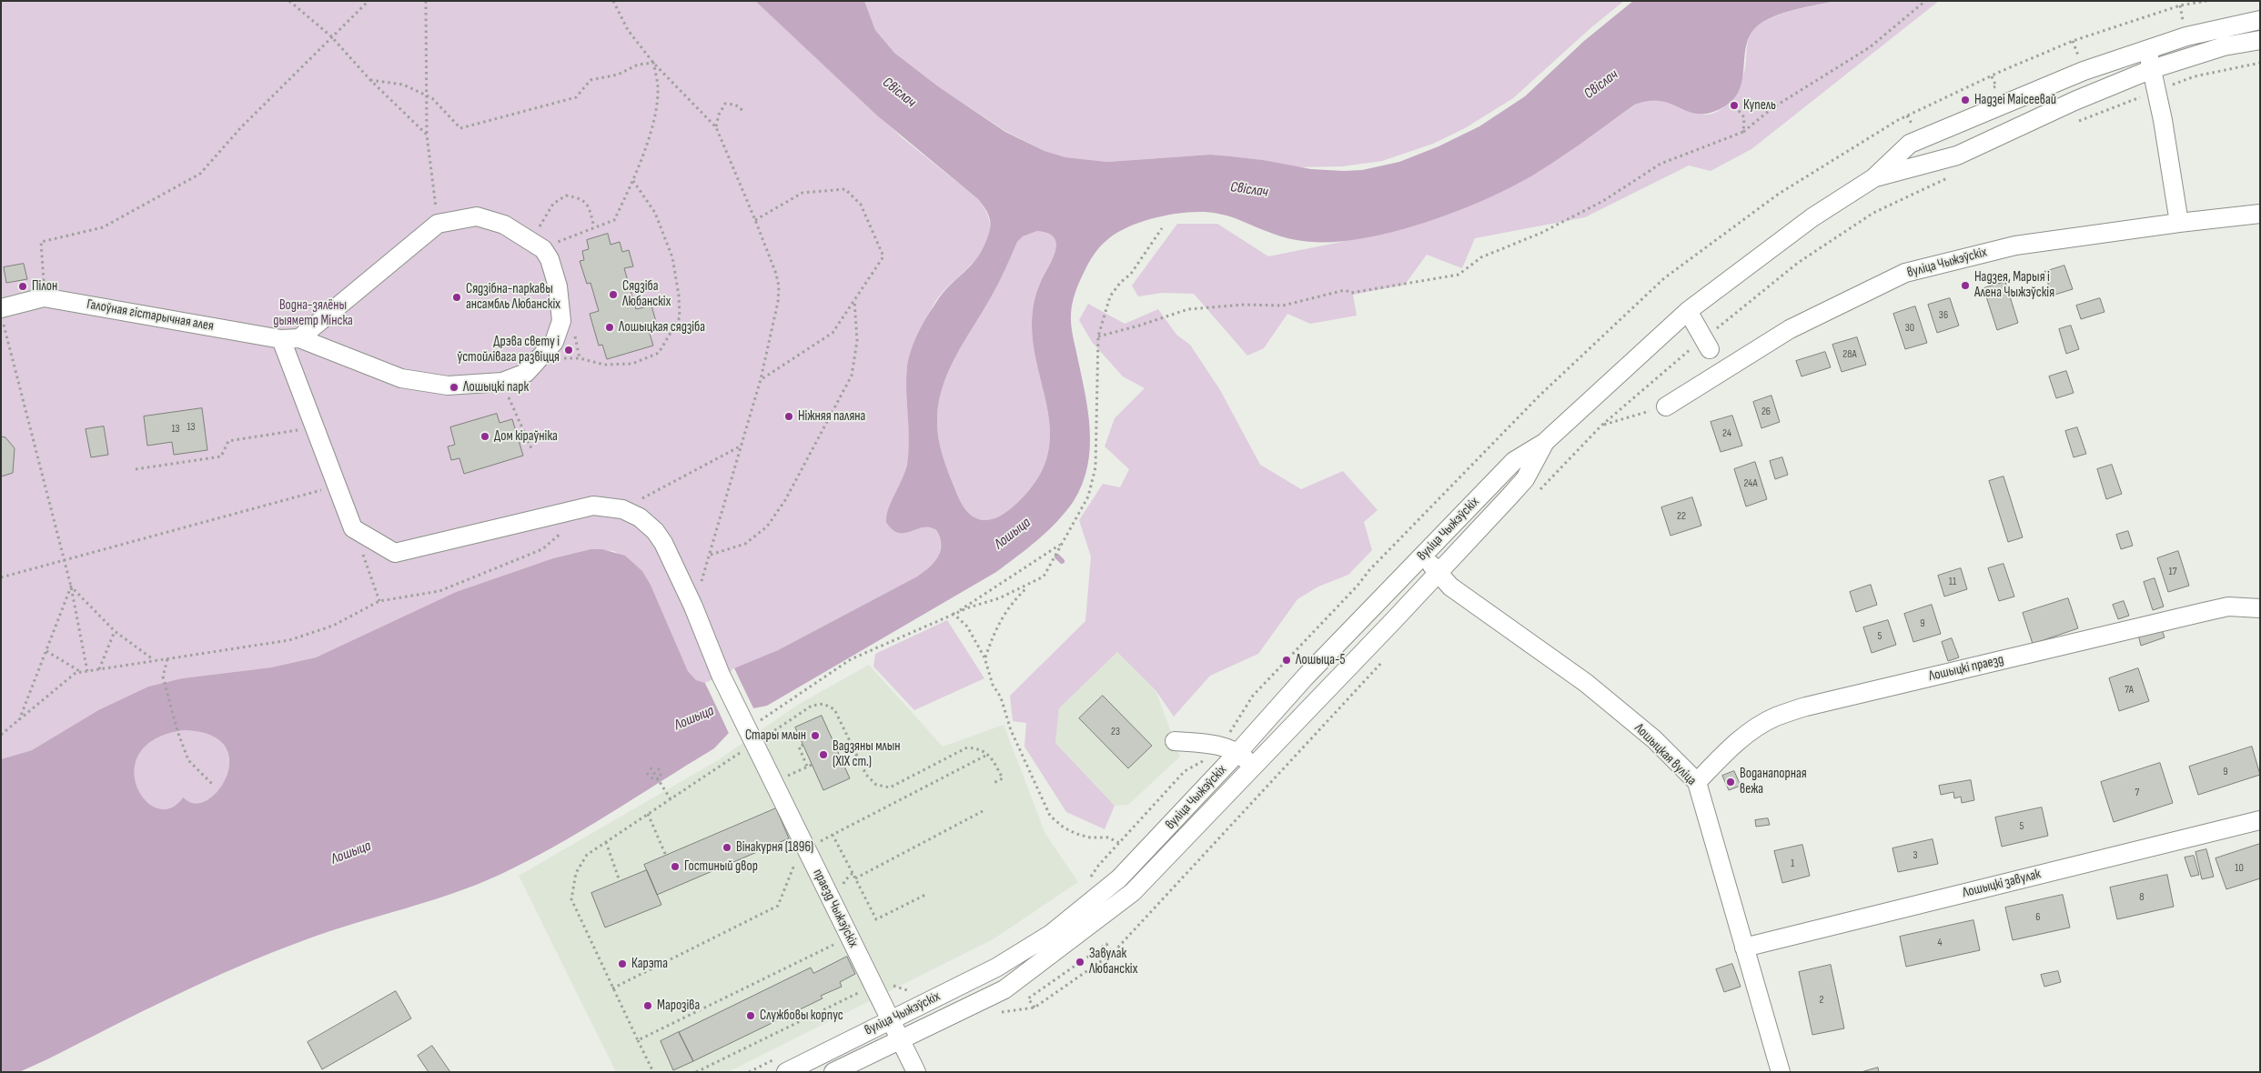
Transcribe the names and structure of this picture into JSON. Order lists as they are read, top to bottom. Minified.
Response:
{"streets":{"street":["вуліца Чыжэўскіх","Галоўная гістарычная алея","Лошыцкі праезд","Лошыцкая вуліца","Лошыцкі завулак","праезд Чыжэўскіх"]},"crossings":[["вуліца Чыжэўскіх","Лошыцкая вуліца"],["вуліца Чыжэўскіх","праезд Чыжэўскіх"],["Лошыцкі праезд","Лошыцкая вуліца"],["Лошыцкая вуліца","Лошыцкі завулак"]],"water":["Свіслач","Лошыца"],"parks":["Водна-зялёны дыяметр Мінска"],"places":["Надзеі Маісеевай","Купель","Надзея, Марыя і Алена Чыжэўскія","Пілон","Сядзіба Любанскіх","Сядзібна-паркавы ансамбль Любанскіх","Лошыцкая сядзіба","Дрэва свету і ўстойлівага развіцця","Лошыцкі парк","Ніжняя паляна","Дом кіраўніка","Лошыца-5","Стары млын","Вадзяны млын (XIX ст.)","Воданапорная вежа","Вінакурня (1896)","Гостиный двор","Завулак Любанскіх","Карэта","Марозіва","Службовы корпус"],"house_numbers":["36","30","28А","26","13","13","24","24А","22","17","11","9","5","7А","23","9","7","5","3","1","10","8","6","4","2"]}
